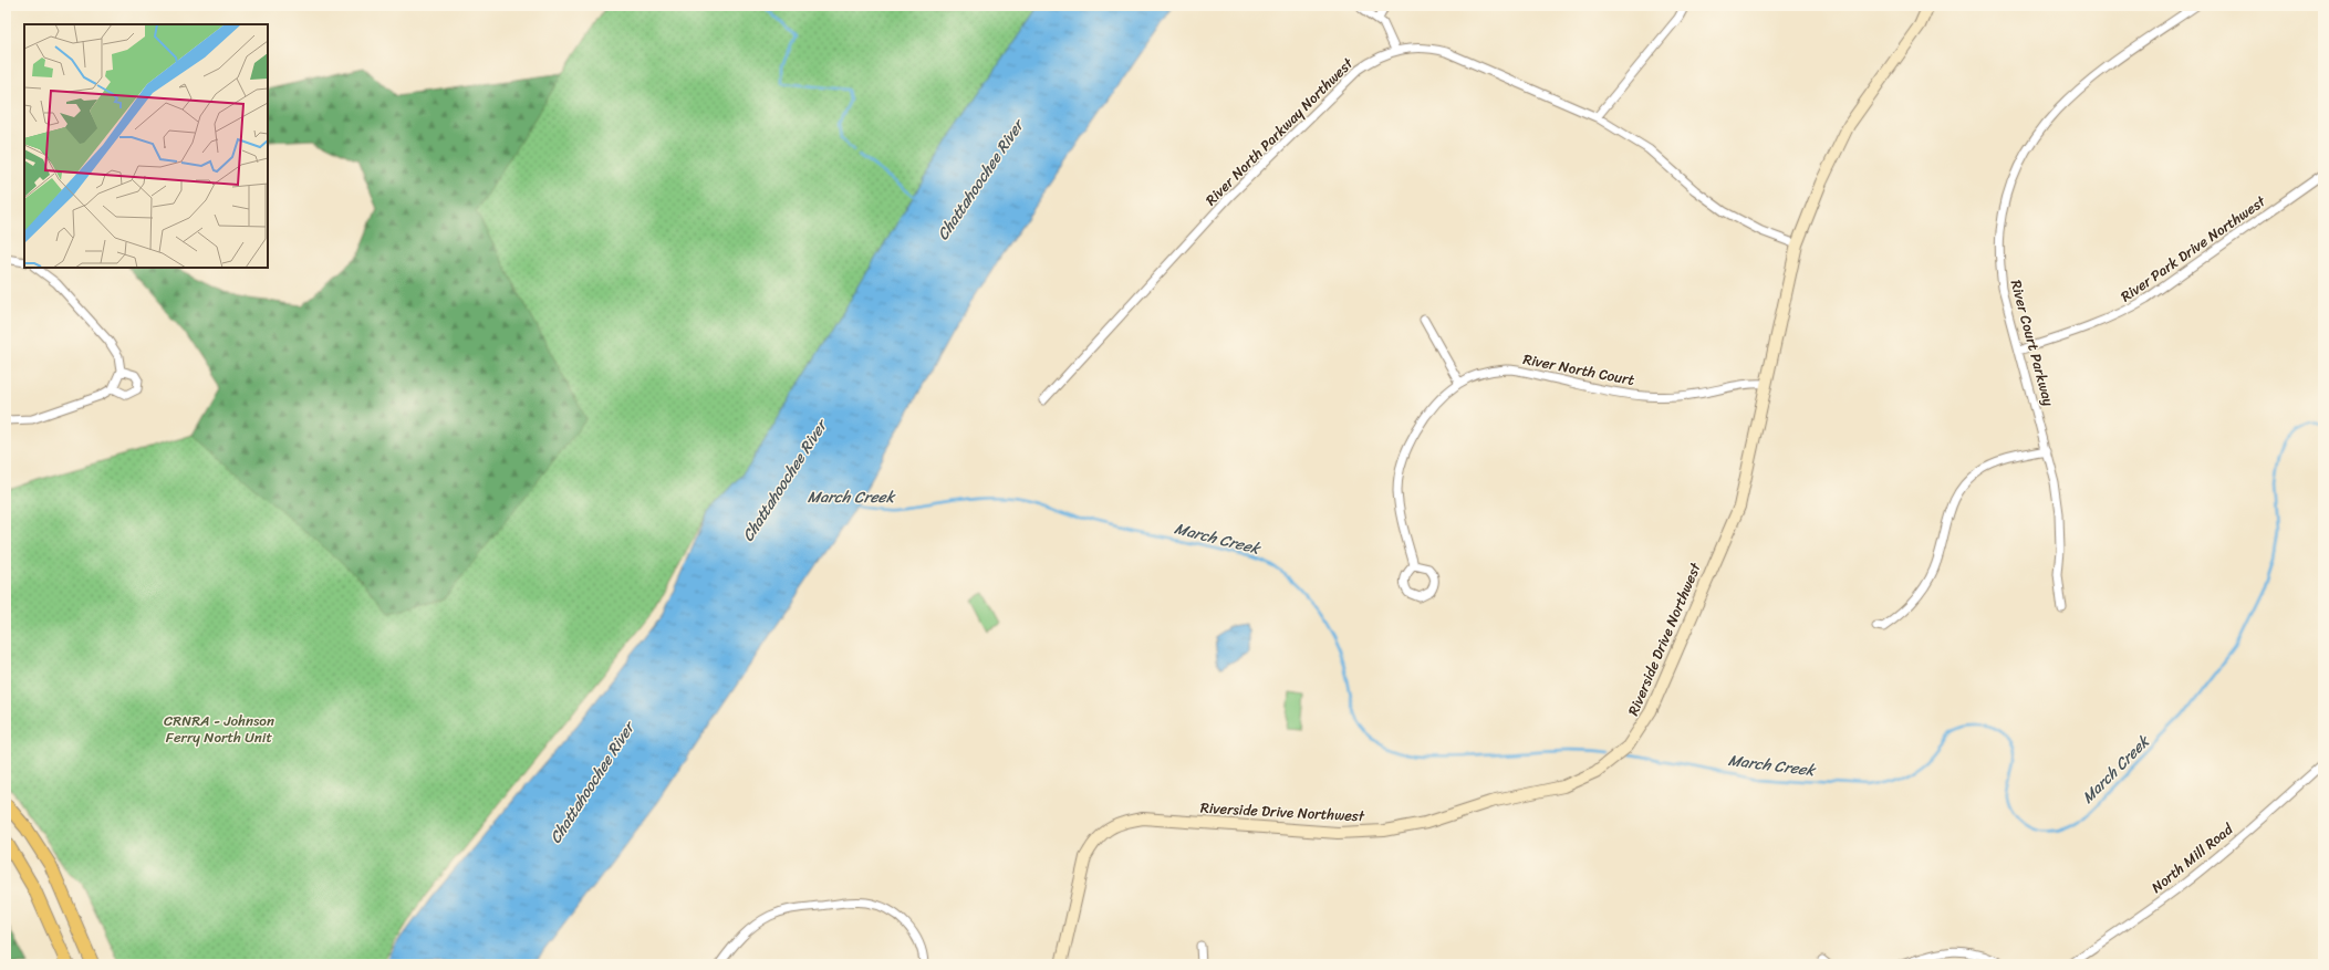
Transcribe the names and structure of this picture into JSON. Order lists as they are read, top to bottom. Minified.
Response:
{"streets":{"street":["River North Parkway Northwest","River Park Drive Northwest","River Court Parkway","River North Court","Riverside Drive Northwest","North Mill Road"]},"crossings":[["River North Parkway Northwest","Riverside Drive Northwest"],["River Park Drive Northwest","River Court Parkway"],["River North Court","Riverside Drive Northwest"]],"water":["Chattahoochee River","March Creek"],"parks":["CRNRA - Johnson Ferry North Unit"]}
